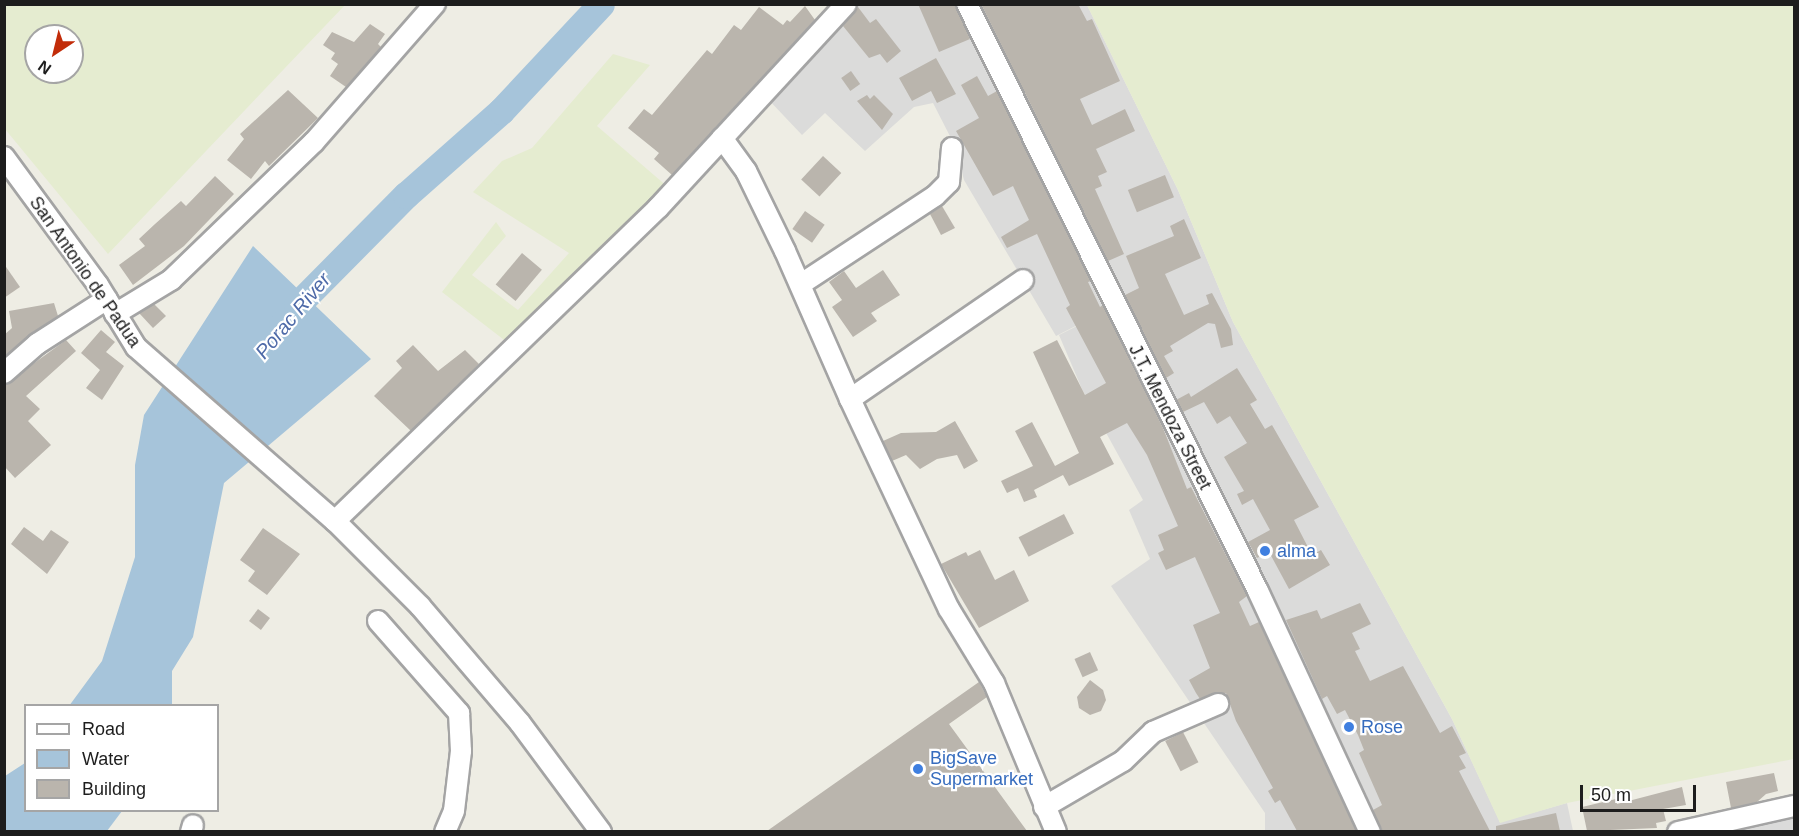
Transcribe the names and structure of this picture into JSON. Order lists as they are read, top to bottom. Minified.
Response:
{"streets":{"street":["San Antonio de Padua","J.T. Mendoza Street"]},"water":["Porac River"],"places":["alma","Rose","BigSave Supermarket"],"legend":["Road","Water","Building"],"scale_bar":"50 m","north":"bottom left"}
